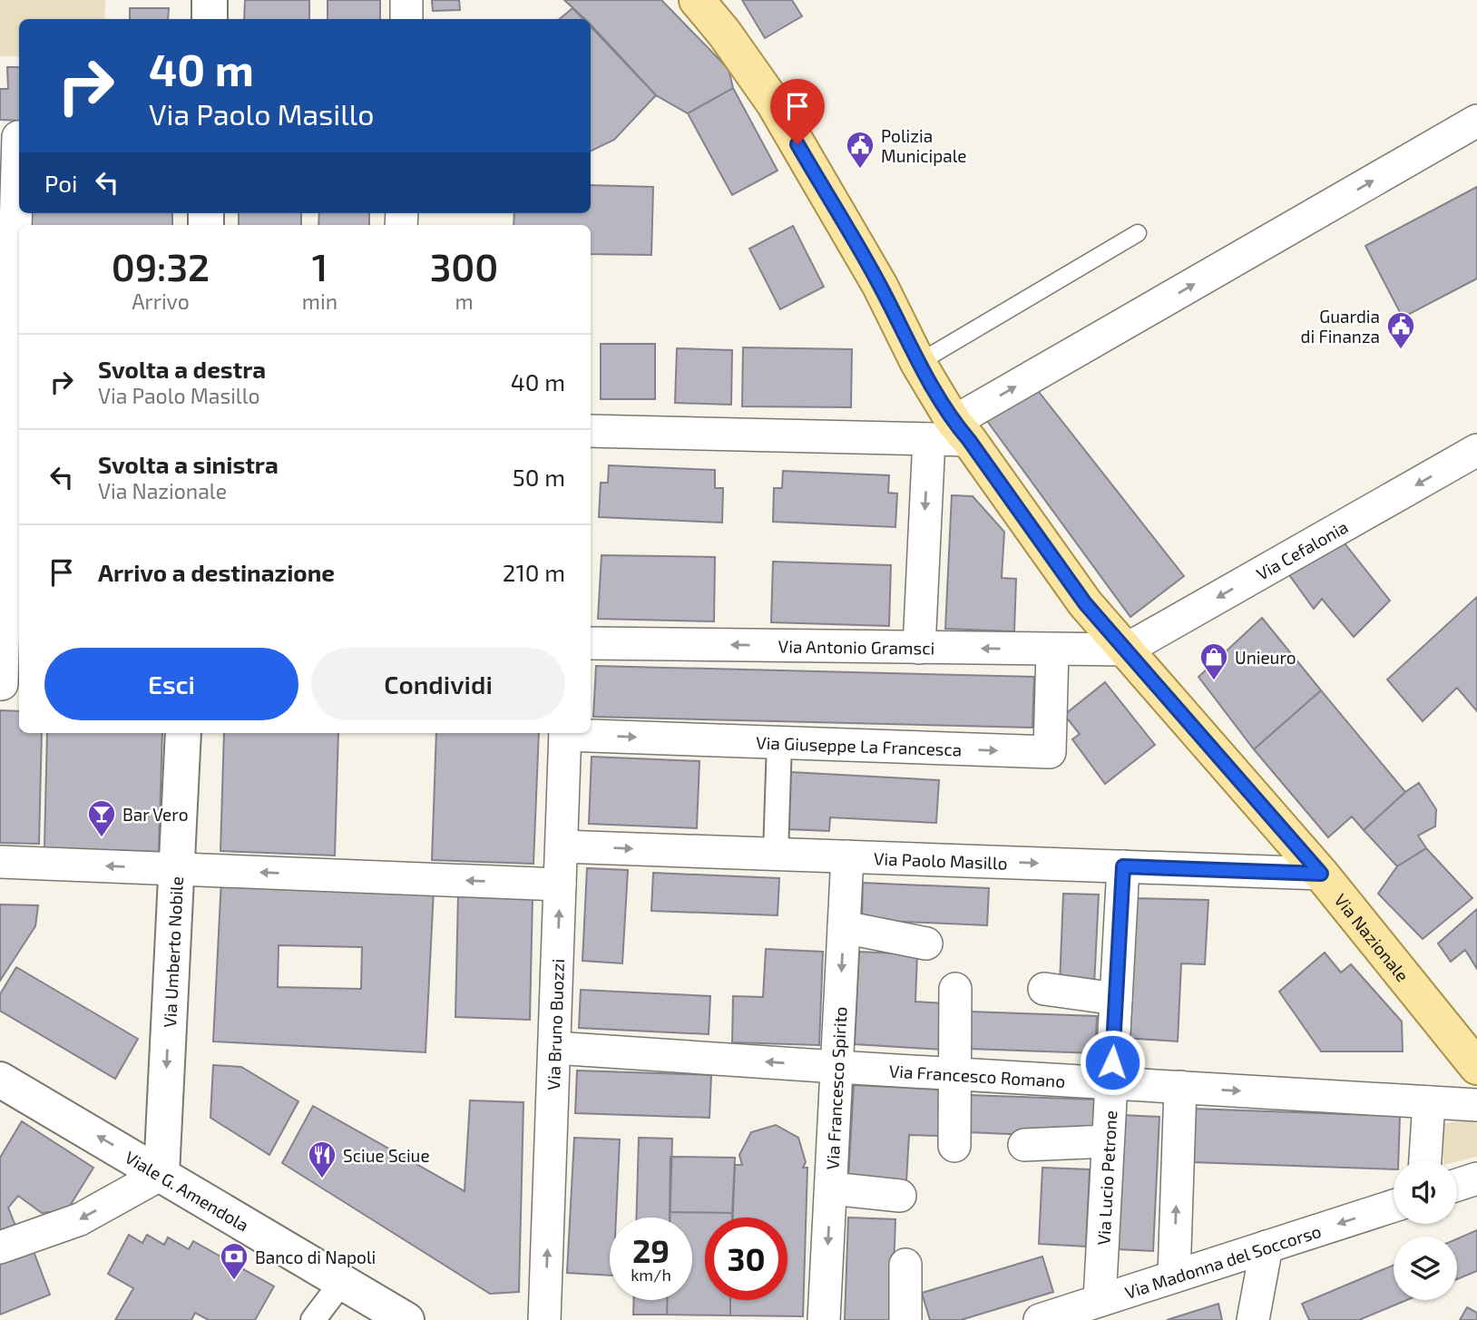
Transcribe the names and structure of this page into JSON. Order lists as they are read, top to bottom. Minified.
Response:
{"streets":{"main road":["Via Nazionale"],"street":["Via Cefalonia","Via Antonio Gramsci","Via Giuseppe La Francesca","Via Paolo Masillo","Via Umberto Nobile","Via Bruno Buozzi","Via Francesco Romano","Via Francesco Spirito","Via Lucio Petrone","Viale G. Amendola","Via Madonna del Soccorso"]},"crossings":[["Via Cefalonia","Via Antonio Gramsci"],["Via Cefalonia","Via Nazionale"],["Via Antonio Gramsci","Via Giuseppe La Francesca"],["Via Antonio Gramsci","Via Nazionale"],["Via Paolo Masillo","Via Nazionale"],["Via Paolo Masillo","Via Bruno Buozzi"],["Via Paolo Masillo","Via Francesco Spirito"],["Via Paolo Masillo","Via Lucio Petrone"],["Via Umberto Nobile","Viale G. Amendola"],["Via Bruno Buozzi","Via Francesco Romano"],["Via Francesco Romano","Via Francesco Spirito"],["Via Francesco Romano","Via Lucio Petrone"],["Via Lucio Petrone","Via Madonna del Soccorso"]],"one_way":["Via Giuseppe La Francesca","Via Umberto Nobile","Via Bruno Buozzi","Viale G. Amendola","Via Madonna del Soccorso"],"places":{"public building":["Polizia Municipale","Guardia di Finanza"],"shop":["Unieuro"],"bar":["Bar Vero"],"restaurant":["Sciue Sciue"],"bank":["Banco di Napoli"]},"page":{"turn":["40 m","Via Paolo Masillo"],"then":"Poi","eta":["09:32","Arrivo","1","min","300","m"],"list":[{"name":"Svolta a destra","note":"Via Paolo Masillo","value":"40 m"},{"name":"Svolta a sinistra","note":"Via Nazionale","value":"50 m"},{"name":"Arrivo a destinazione","value":"210 m"}],"buttons":["Esci","Condividi"],"speed":"29 km/h","limit":"30"}}
